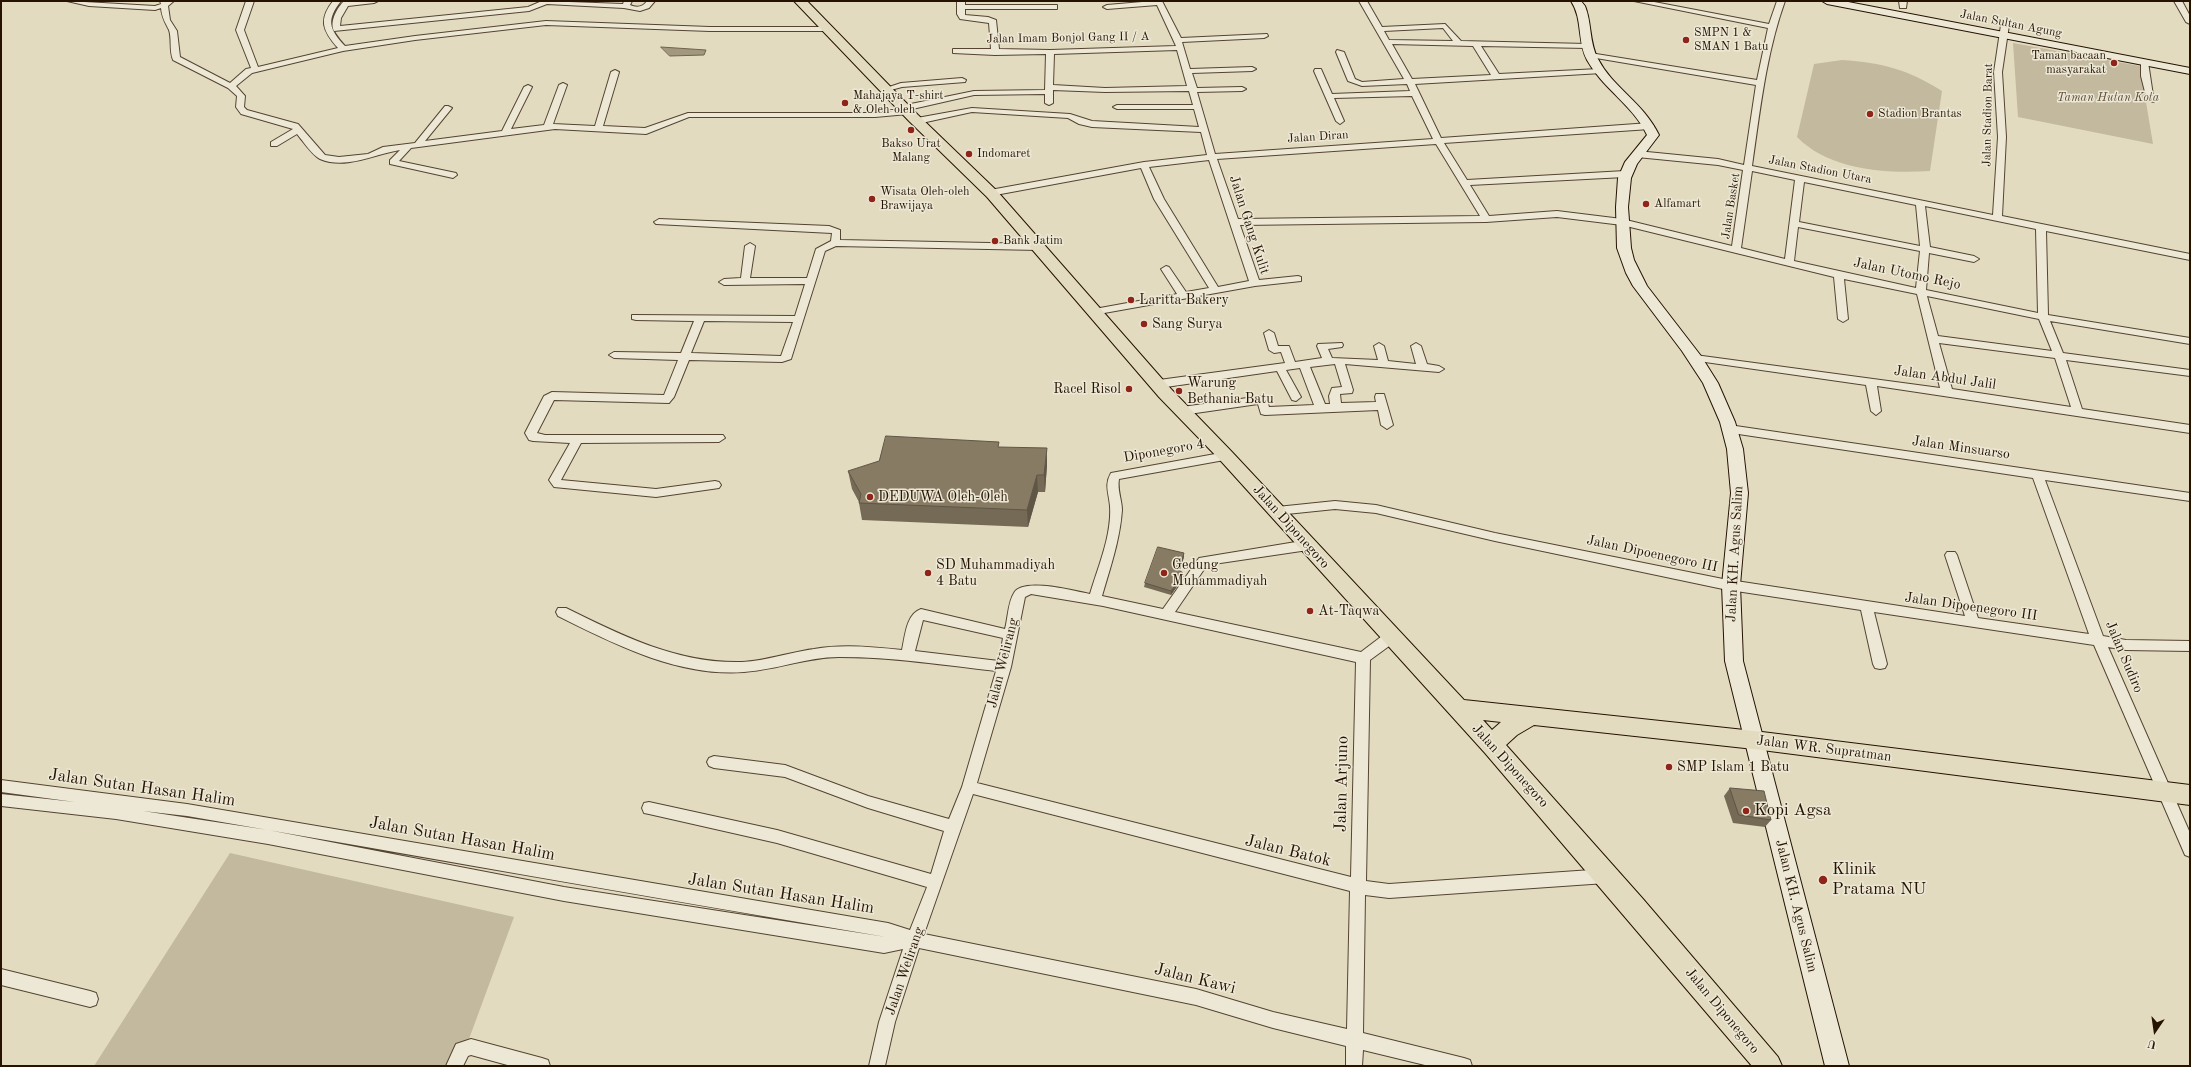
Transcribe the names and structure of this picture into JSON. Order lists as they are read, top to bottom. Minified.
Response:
{"streets":{"main road":["Jalan Diponegoro","Jalan WR. Supratman"],"street":["Jalan Sultan Agung","Jalan Imam Bonjol Gang II / A","Jalan Stadion Barat","Jalan Diran","Jalan Stadion Utara","Jalan Basket","Jalan Gang Kulit","Jalan Utomo Rejo","Jalan Abdul Jalil","Jalan Minsuarso","Diponegoro 4","Jalan Dipoenegoro III","Jalan KH. Agus Salim","Jalan Sudiro","Jalan Welirang","Jalan Arjuno","Jalan Sutan Hasan Halim","Jalan Batok","Jalan Kawi"]},"crossings":[["Jalan Sultan Agung","Jalan Stadion Barat"],["Jalan Imam Bonjol Gang II / A","Jalan Gang Kulit"],["Jalan Stadion Barat","Jalan Stadion Utara"],["Jalan Diran","Jalan Gang Kulit"],["Jalan Diran","Jalan Diponegoro"],["Jalan Diran","Jalan KH. Agus Salim"],["Jalan Stadion Utara","Jalan Basket"],["Jalan Stadion Utara","Jalan KH. Agus Salim"],["Jalan Basket","Jalan Utomo Rejo"],["Jalan Gang Kulit","Jalan Utomo Rejo"],["Jalan Gang Kulit","Jalan Diponegoro"],["Jalan Utomo Rejo","Jalan KH. Agus Salim"],["Jalan Abdul Jalil","Jalan KH. Agus Salim"],["Jalan Minsuarso","Jalan KH. Agus Salim"],["Jalan Minsuarso","Jalan Sudiro"],["Diponegoro 4","Jalan Diponegoro"],["Diponegoro 4","Jalan Welirang"],["Jalan Diponegoro","Jalan Dipoenegoro III"],["Jalan Diponegoro","Jalan WR. Supratman"],["Jalan Diponegoro","Jalan Batok"],["Jalan Dipoenegoro III","Jalan KH. Agus Salim"],["Jalan Dipoenegoro III","Jalan Sudiro"],["Jalan KH. Agus Salim","Jalan WR. Supratman"],["Jalan Sudiro","Jalan WR. Supratman"],["Jalan Welirang","Jalan Arjuno"],["Jalan Welirang","Jalan Sutan Hasan Halim"],["Jalan Welirang","Jalan Batok"],["Jalan Welirang","Jalan Kawi"],["Jalan Arjuno","Jalan Batok"],["Jalan Arjuno","Jalan Kawi"],["Jalan Sutan Hasan Halim","Jalan Kawi"]],"parks":["Taman Hutan Kota"],"places":["SMPN 1 & SMAN 1 Batu","Taman bacaan masyarakat","Mahajaya T-shirt & Oleh-oleh","Stadion Brantas","Bakso Urat Malang","Indomaret","Wisata Oleh-oleh Brawijaya","Alfamart","Bank Jatim","Laritta Bakery","Sang Surya","Racel Risol","Warung Bethania Batu","DEDUWA Oleh-Oleh","SD Muhammadiyah 4 Batu","Gedung Muhammadiyah","At-Taqwa","SMP Islam 1 Batu","Kopi Agsa","Klinik Pratama NU"],"north":"bottom"}
